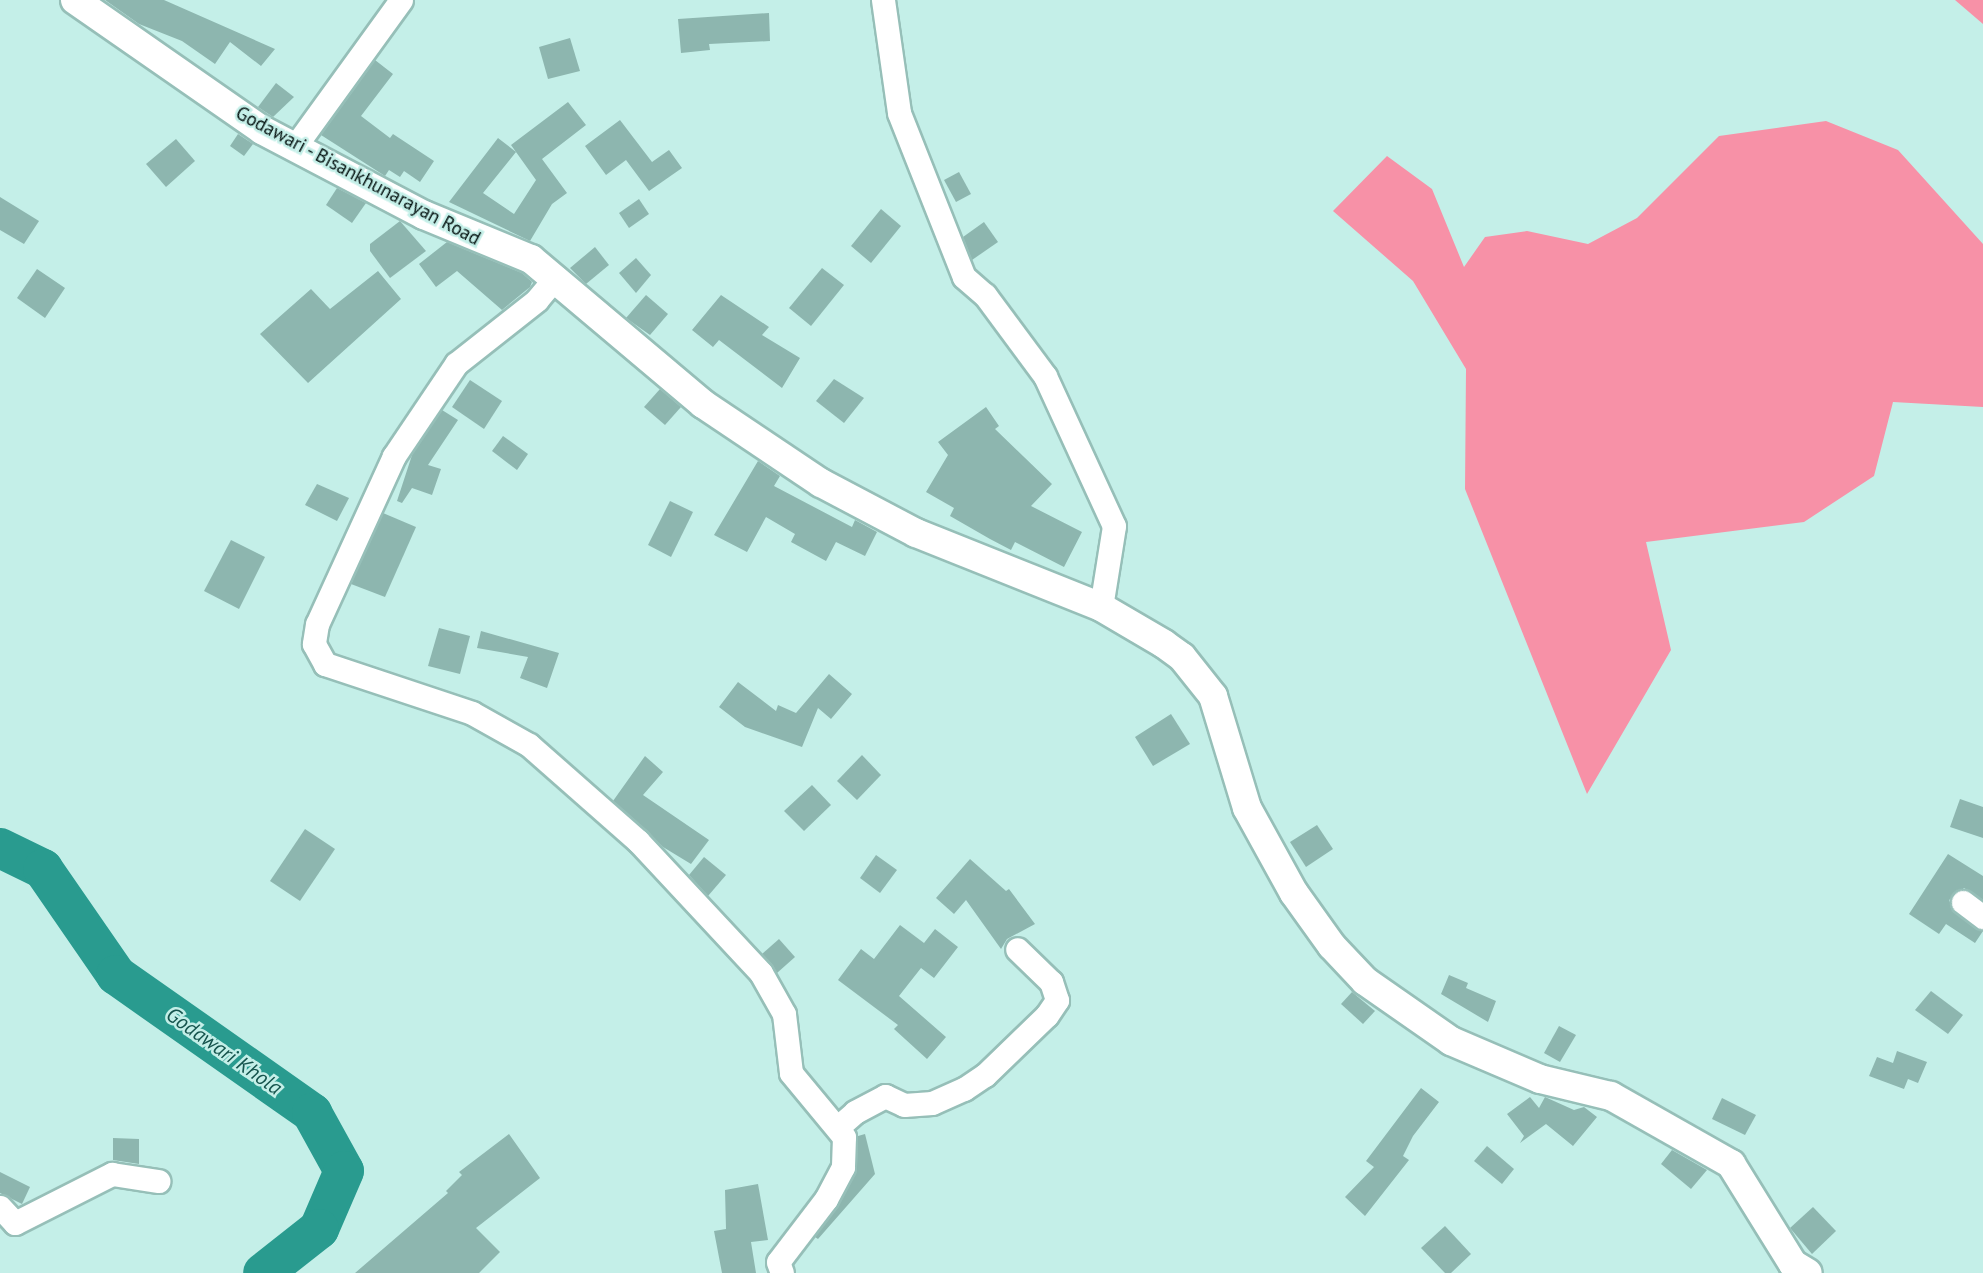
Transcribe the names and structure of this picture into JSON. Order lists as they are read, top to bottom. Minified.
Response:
{"streets":{"street":["Godawari - Bisankhunarayan Road"]},"water":["Godawari Khola"]}
